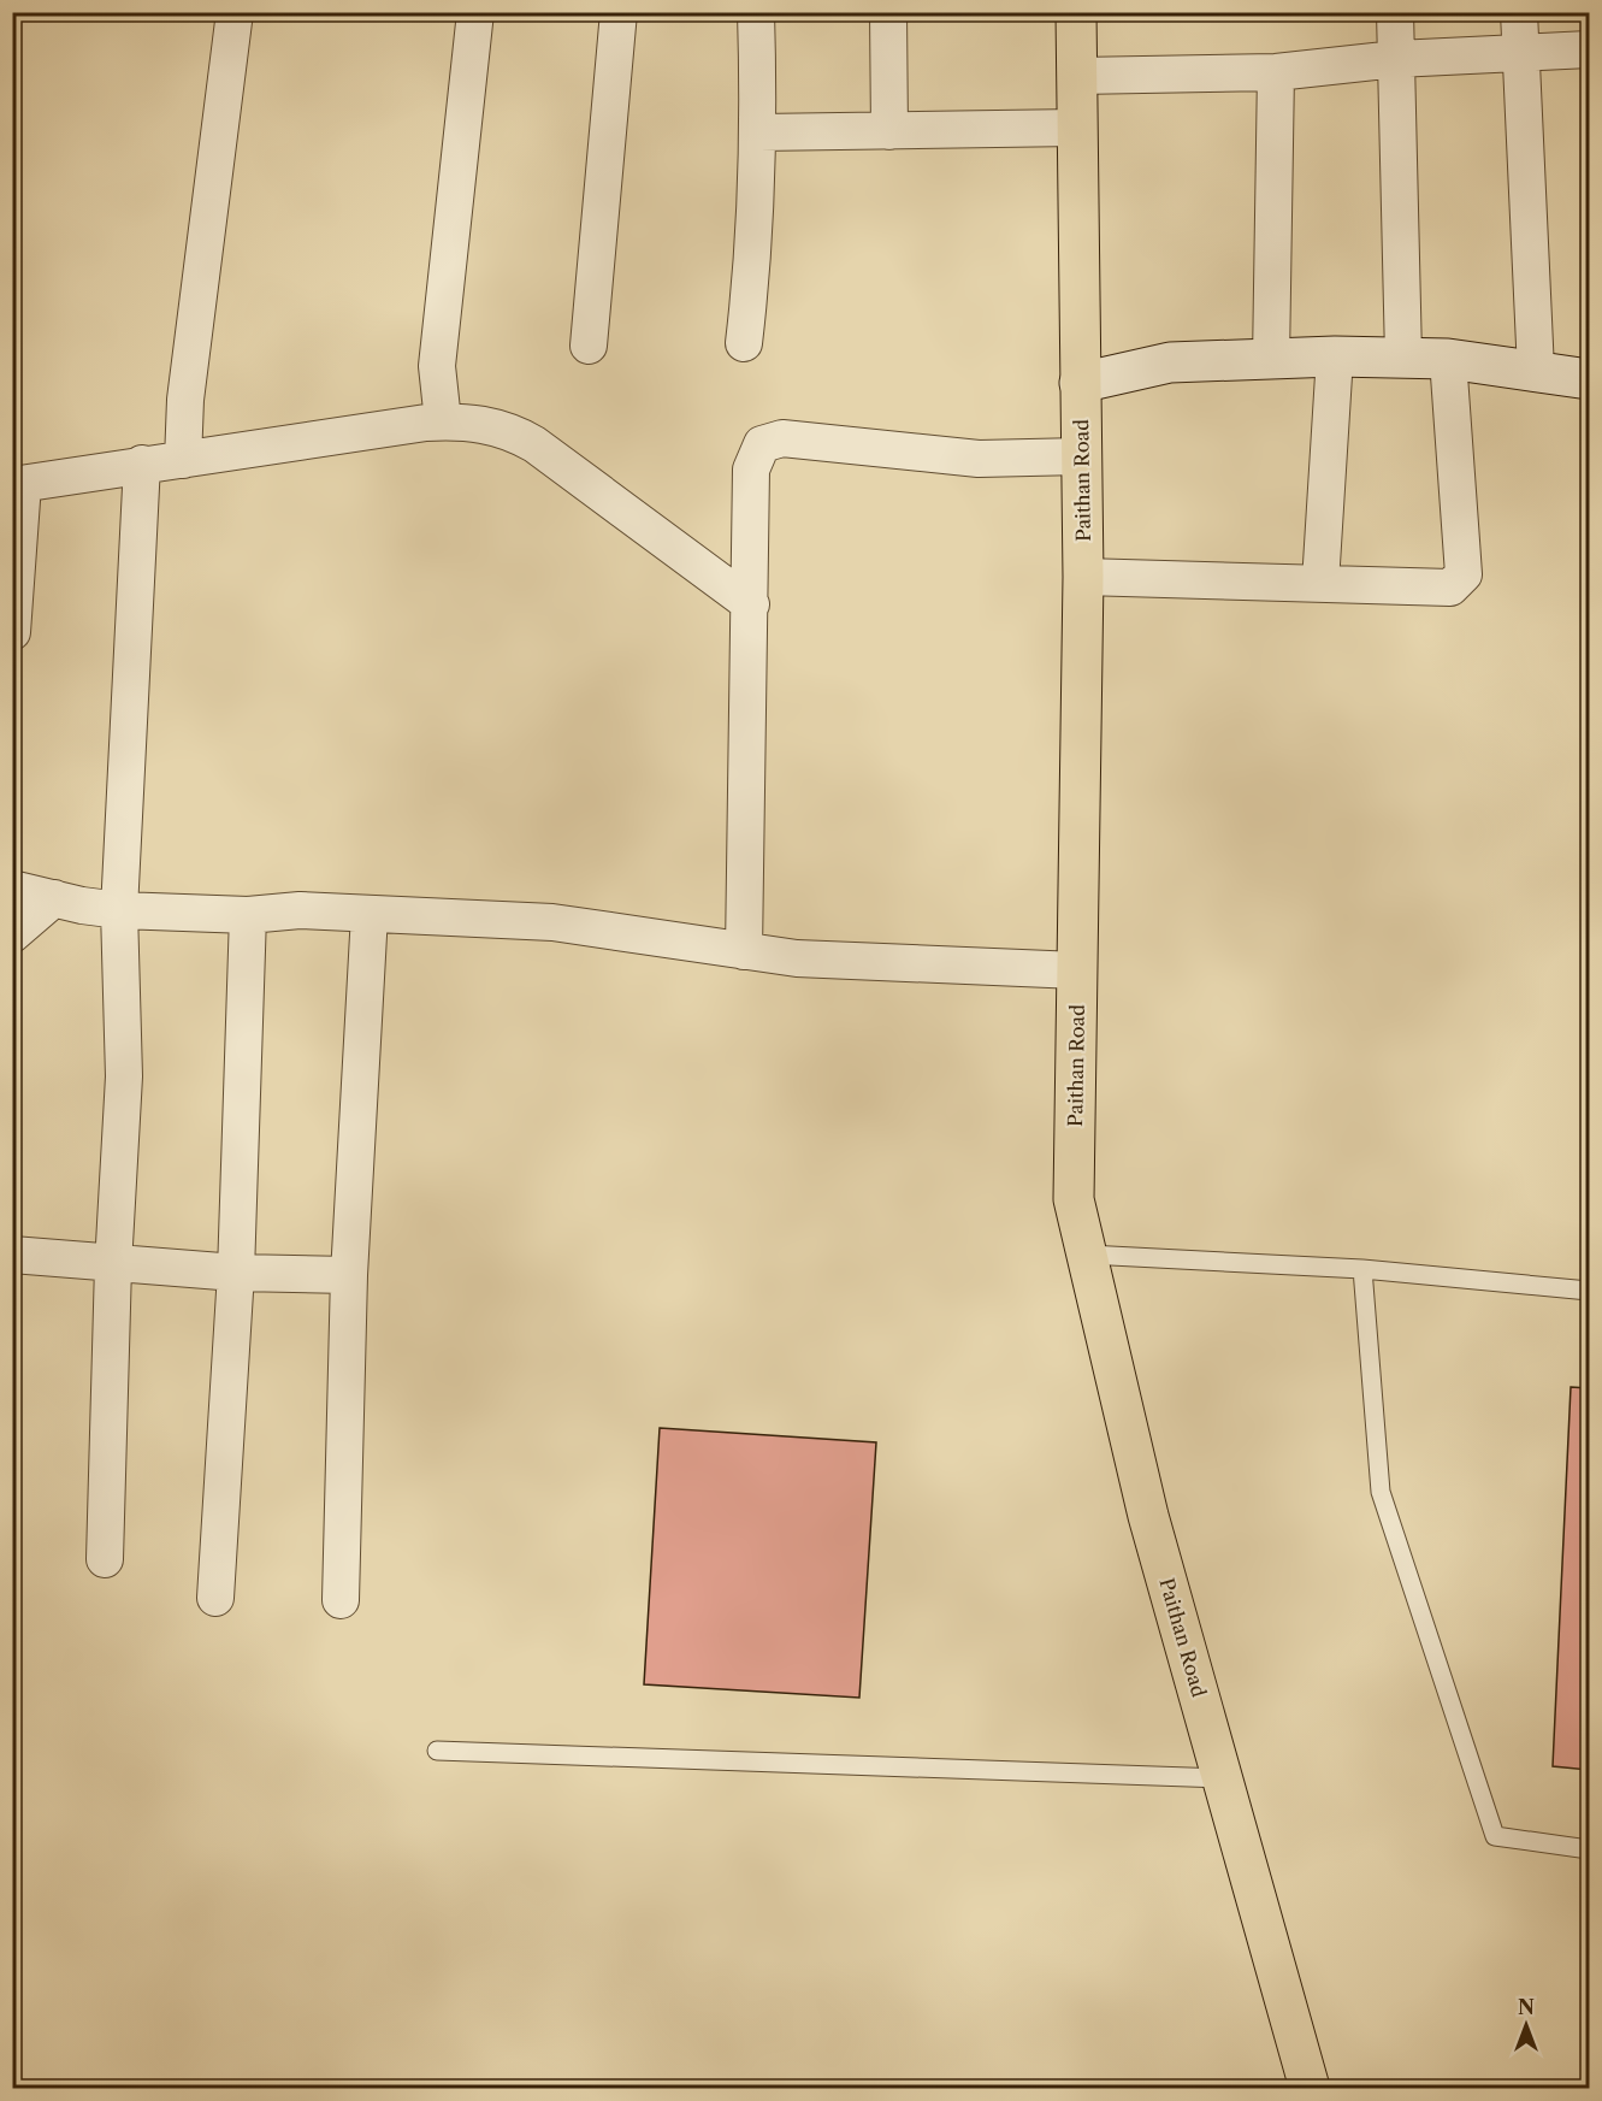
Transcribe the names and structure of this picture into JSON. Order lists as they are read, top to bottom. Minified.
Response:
{"streets":{"highway":["Paithan Road"]},"north":"top"}
